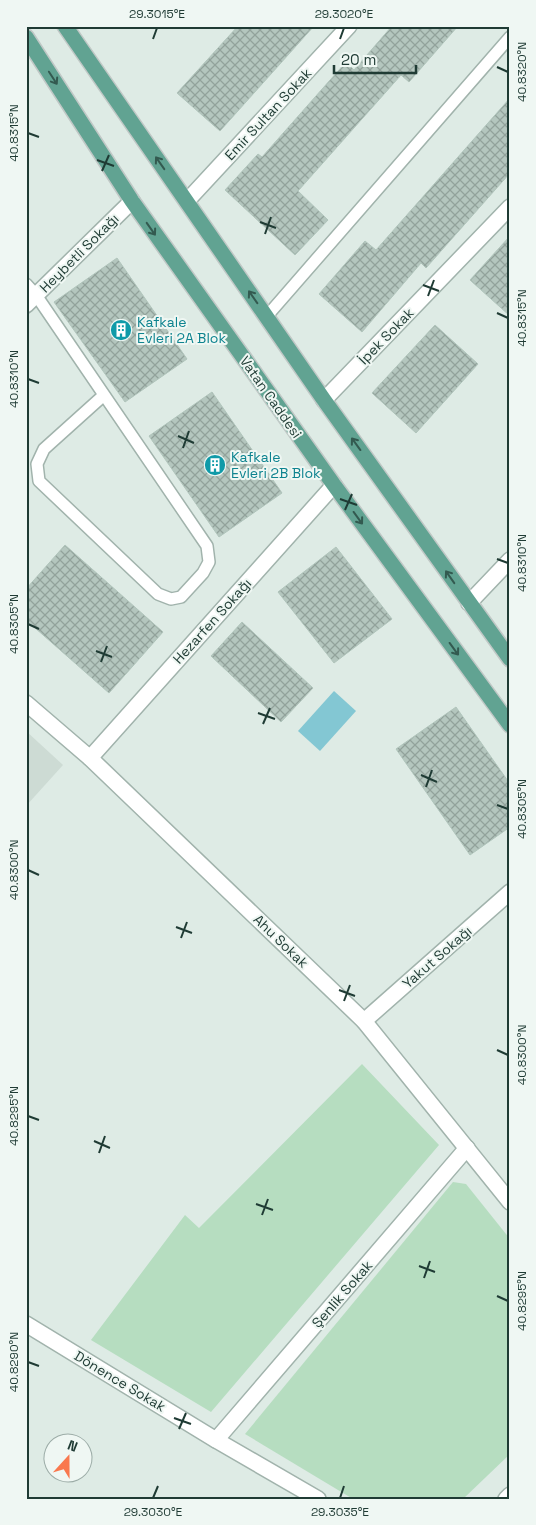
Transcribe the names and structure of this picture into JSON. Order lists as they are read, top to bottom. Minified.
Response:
{"streets":{"main road":["Vatan Caddesi"],"street":["Emir Sultan Sokak","Heybetli Sokağı","İpek Sokak","Hezarfen Sokağı","Ahu Sokak","Yakut Sokağı","Şenlik Sokak","Dönence Sokak"]},"crossings":[["Heybetli Sokağı","Vatan Caddesi"],["Vatan Caddesi","Hezarfen Sokağı"],["Hezarfen Sokağı","Ahu Sokak"],["Ahu Sokak","Yakut Sokağı"],["Ahu Sokak","Şenlik Sokak"],["Şenlik Sokak","Dönence Sokak"]],"places":{"building":["Kafkale Evleri 2A Blok","Kafkale Evleri 2B Blok"]},"scale_bar":"20 m","north":"top","coordinates":["29.3015°E","29.3020°E","40.8320°N","40.8315°N","40.8310°N","40.8305°N","40.8300°N","40.8295°N","40.8290°N","29.3030°E","29.3035°E"]}
